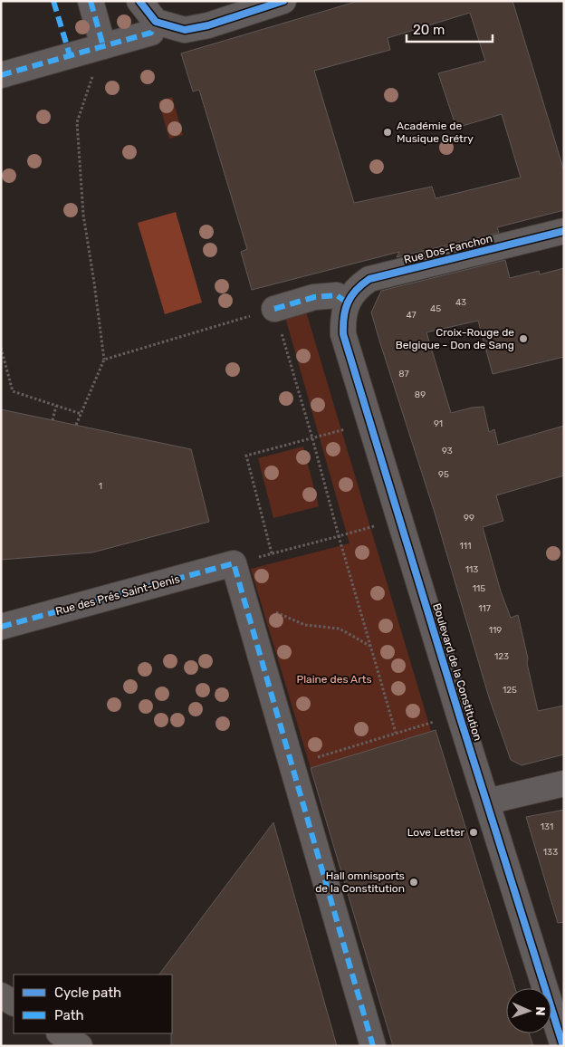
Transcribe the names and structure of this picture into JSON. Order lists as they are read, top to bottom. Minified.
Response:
{"streets":{"street":["Rue Dos-Fanchon","Rue des Prés Saint-Denis","Boulevard de la Constitution"]},"crossings":[["Rue Dos-Fanchon","Boulevard de la Constitution"]],"parks":["Plaine des Arts"],"places":["Académie de Musique Grétry","Croix-Rouge de Belgique - Don de Sang","Love Letter","Hall omnisports de la Constitution"],"house_numbers":["43","45","47","87","89","91","93","95","1","99","111","113","115","117","119","123","125","131","133"],"legend":["Cycle path","Path"],"scale_bar":"20 m","north":"right"}
